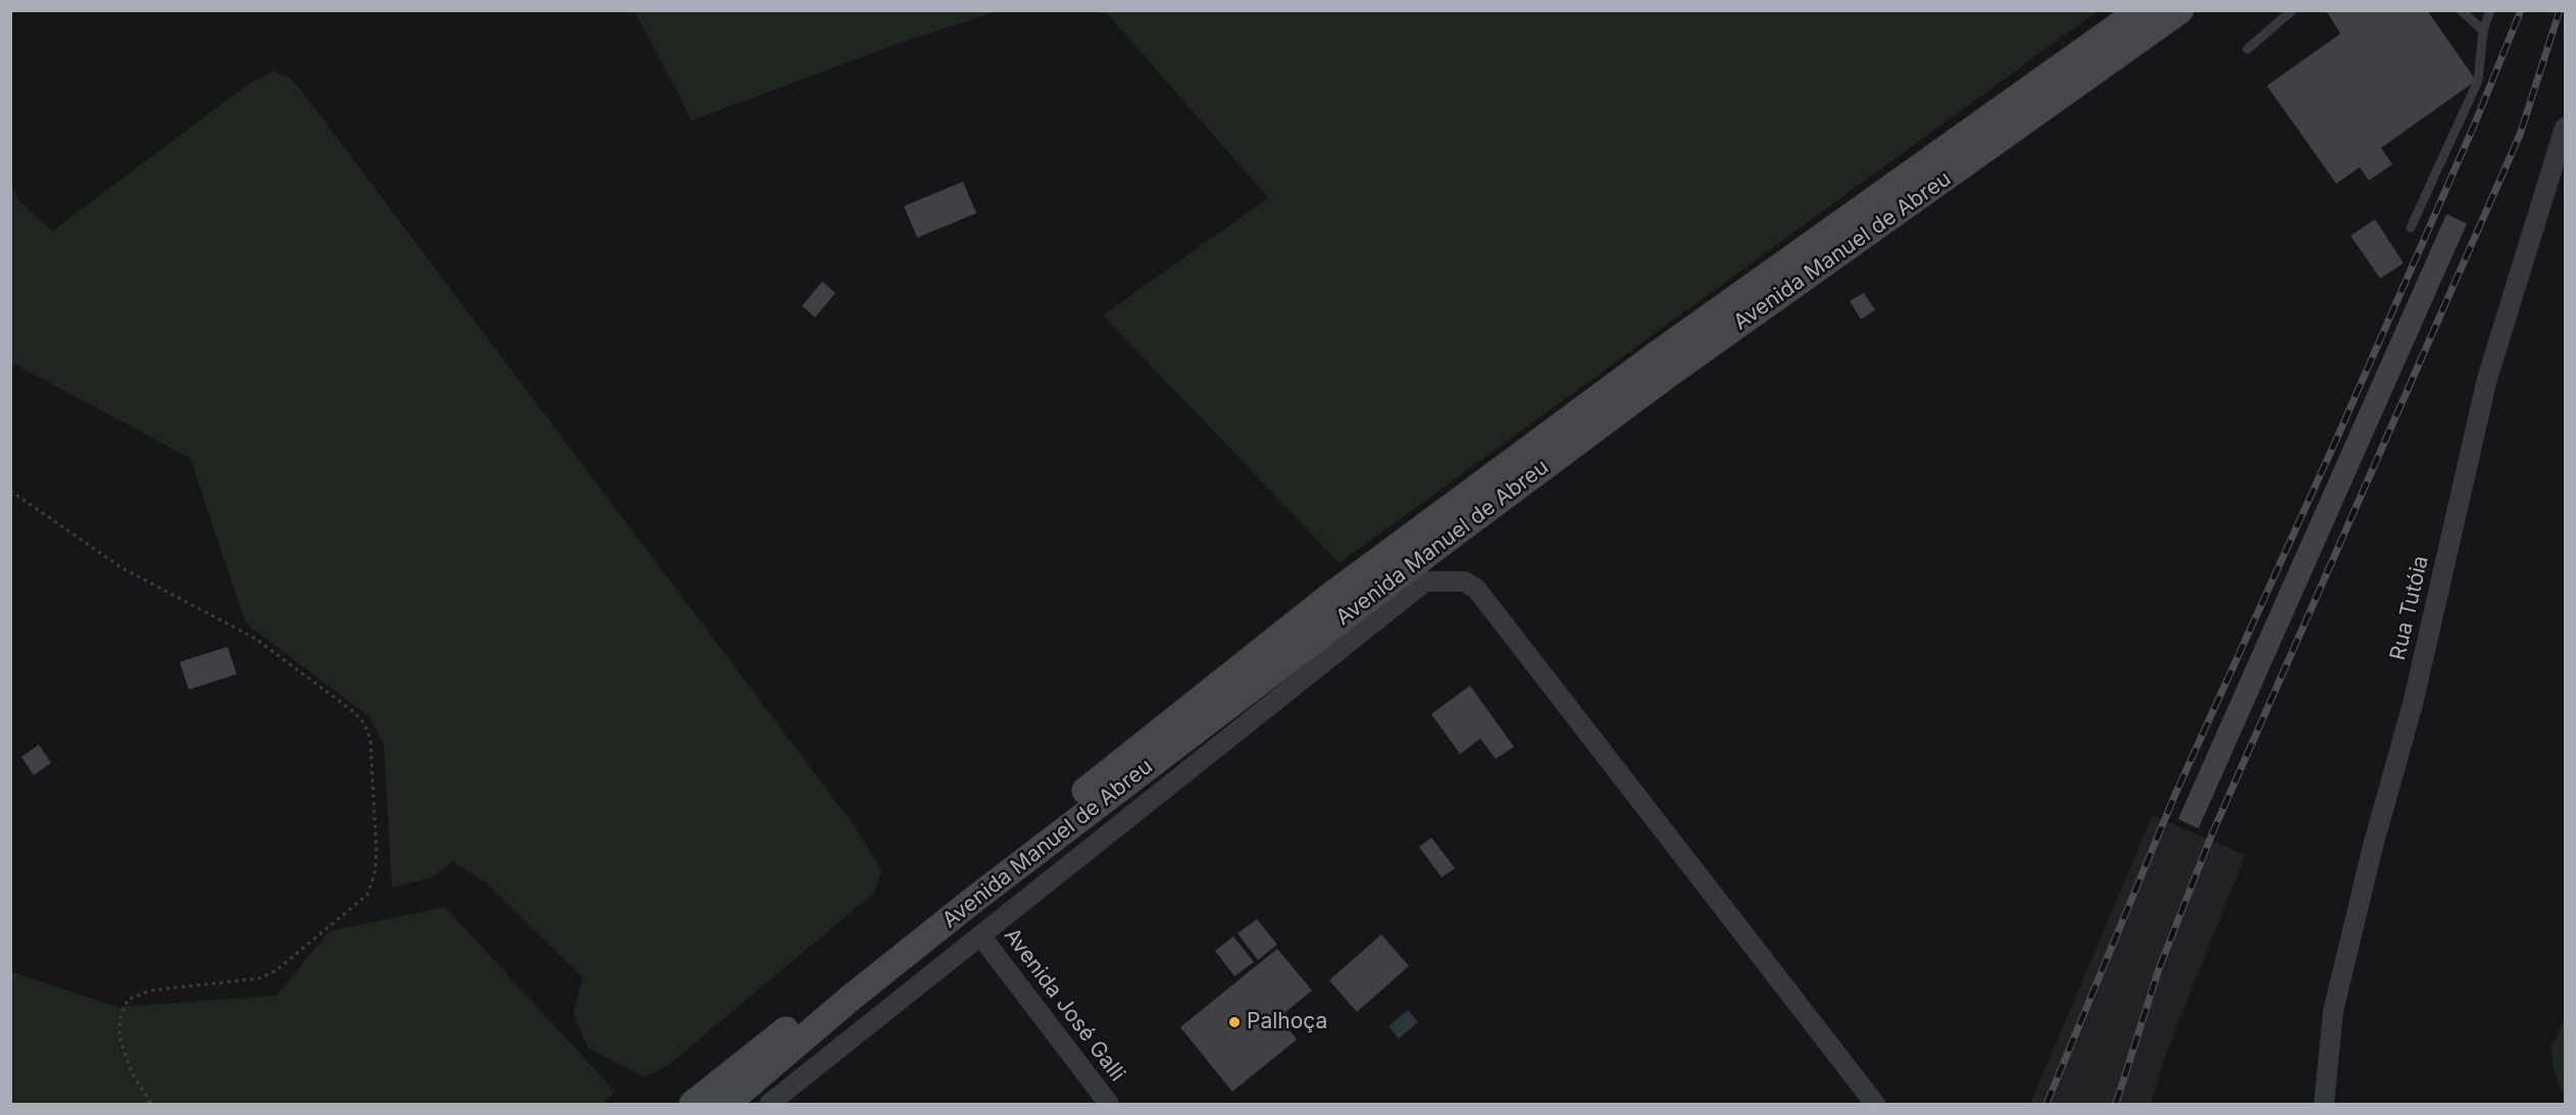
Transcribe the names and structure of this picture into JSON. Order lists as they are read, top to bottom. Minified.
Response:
{"streets":{"main road":["Avenida Manuel de Abreu"],"street":["Rua Tutóia","Avenida José Galli"]},"places":["Palhoça"]}
